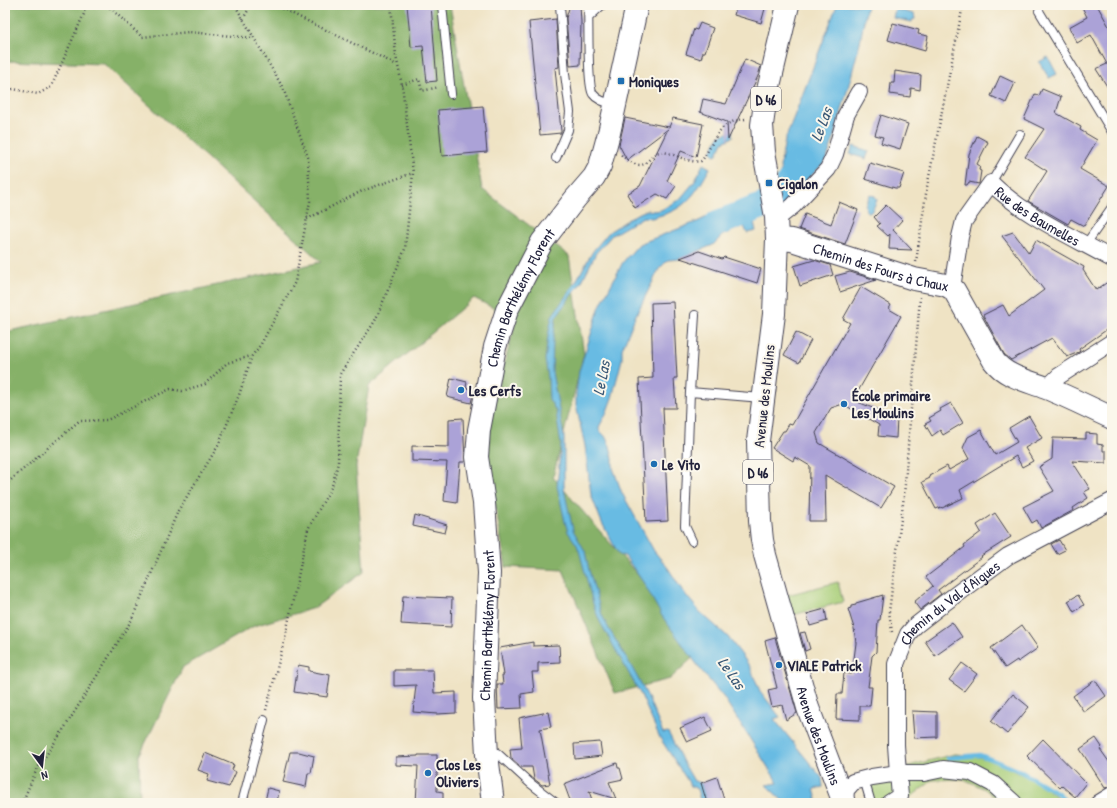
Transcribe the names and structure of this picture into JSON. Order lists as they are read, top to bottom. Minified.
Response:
{"streets":{"street":["D 46","Rue des Baumelles","Chemin des Fours à Chaux","Chemin Barthélémy Florent","Avenue des Moulins","Chemin du Val d'Aigues"]},"crossings":[["D 46","Avenue des Moulins"],["Rue des Baumelles","Chemin des Fours à Chaux"],["Chemin des Fours à Chaux","Avenue des Moulins"]],"water":["Le Las"],"places":{"transit":["Moniques","Cigalon"],"other":["Les Cerfs","École primaire Les Moulins","Le Vito","VIALE Patrick","Clos Les Oliviers"]},"north":"bottom"}
